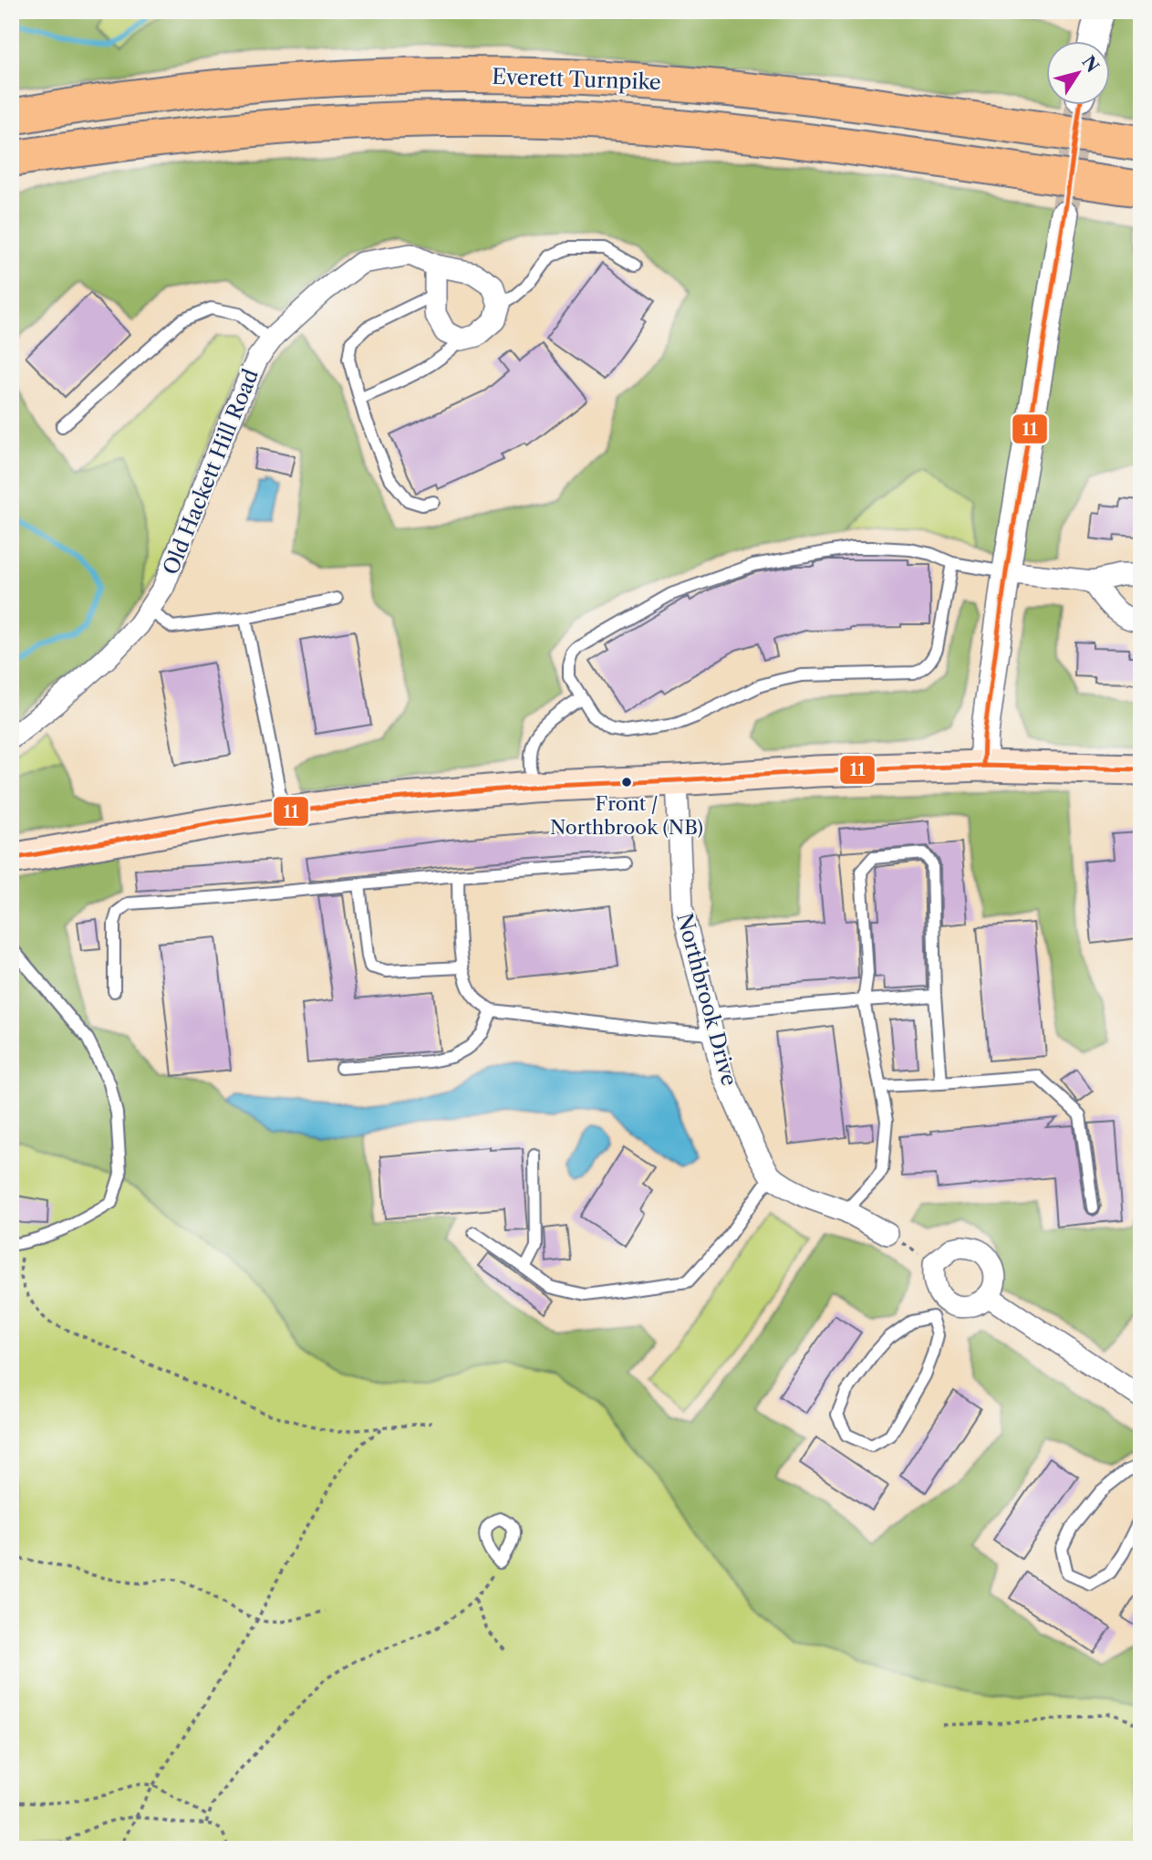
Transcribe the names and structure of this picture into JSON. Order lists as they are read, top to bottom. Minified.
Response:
{"streets":{"highway":["Everett Turnpike"],"street":["Old Hackett Hill Road","Northbrook Drive"]},"places":["Front / Northbrook (NB)"],"lines":["transit line 11"],"north":"top right"}
